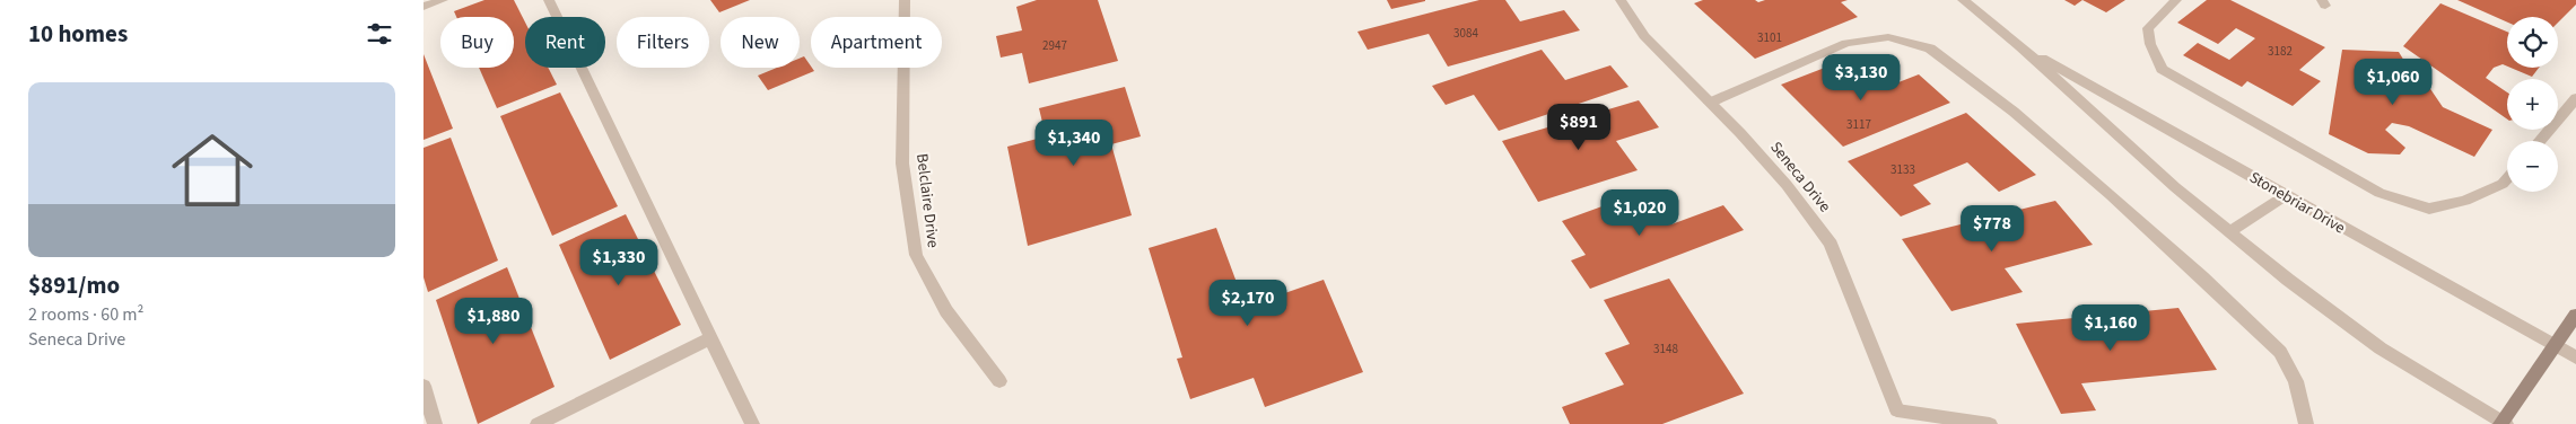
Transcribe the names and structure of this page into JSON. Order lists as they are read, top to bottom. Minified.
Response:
{"streets":{"street":["Seneca Drive","Belclaire Drive","Stonebriar Drive"]},"house_numbers":["3084","3101","2947","3182","3117","3133","3148"],"page":{"heading":"10 homes","map_buttons":["+","−"],"chip":["Buy","Rent","Filters","New","Apartment"],"price":["$3,130","$1,060","$891","$1,340","$1,020","$778","$1,330","$2,170","$1,880","$1,160"],"list":[{"name":"$891/mo","note":"2 rooms · 60 m² · Seneca Drive"}]}}
